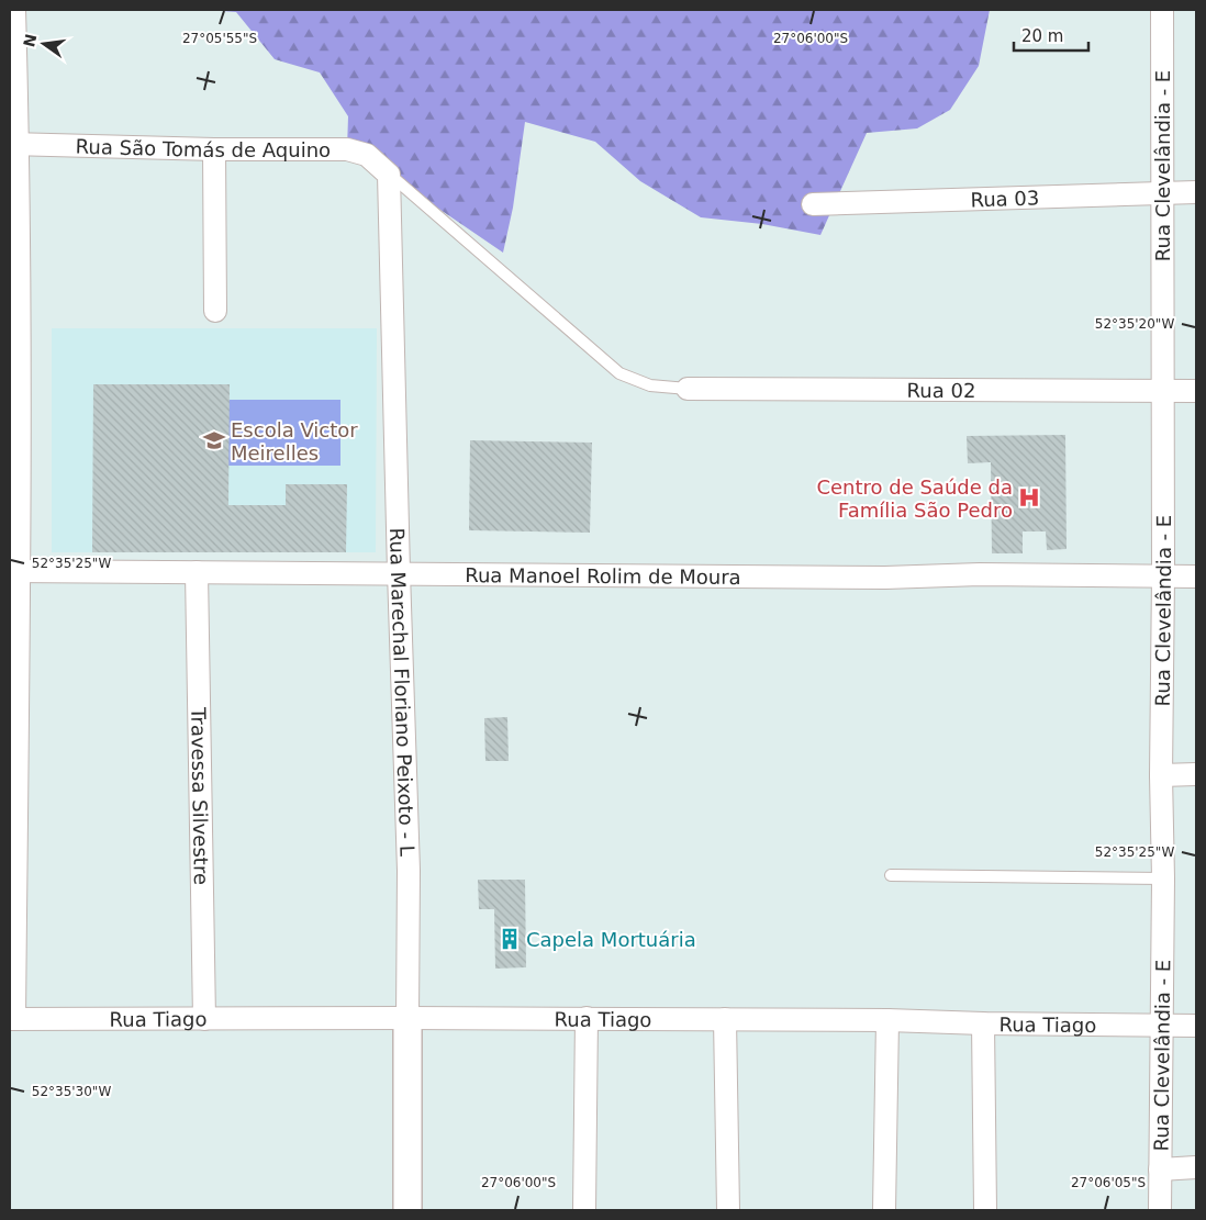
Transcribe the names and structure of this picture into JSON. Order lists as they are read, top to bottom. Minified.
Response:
{"streets":{"street":["Rua São Tomás de Aquino","Rua Clevelândia - E","Rua 03","Rua 02","Rua Manoel Rolim de Moura","Rua Marechal Floriano Peixoto - L","Travessa Silvestre","Rua Tiago"]},"crossings":[["Rua São Tomás de Aquino","Rua Marechal Floriano Peixoto - L"],["Rua Clevelândia - E","Rua 03"],["Rua Clevelândia - E","Rua 02"],["Rua Clevelândia - E","Rua Manoel Rolim de Moura"],["Rua Clevelândia - E","Rua Tiago"],["Rua Manoel Rolim de Moura","Rua Marechal Floriano Peixoto - L"],["Rua Manoel Rolim de Moura","Travessa Silvestre"],["Rua Marechal Floriano Peixoto - L","Rua Tiago"],["Travessa Silvestre","Rua Tiago"]],"places":{"school or university":["Escola Victor Meirelles"],"hospital":["Centro de Saúde da Família São Pedro"],"building":["Capela Mortuária"]},"scale_bar":"20 m","north":"left","coordinates":["27°05'55\"S","27°06'00\"S","52°35'20\"W","52°35'25\"W","52°35'30\"W","27°06'05\"S"]}
